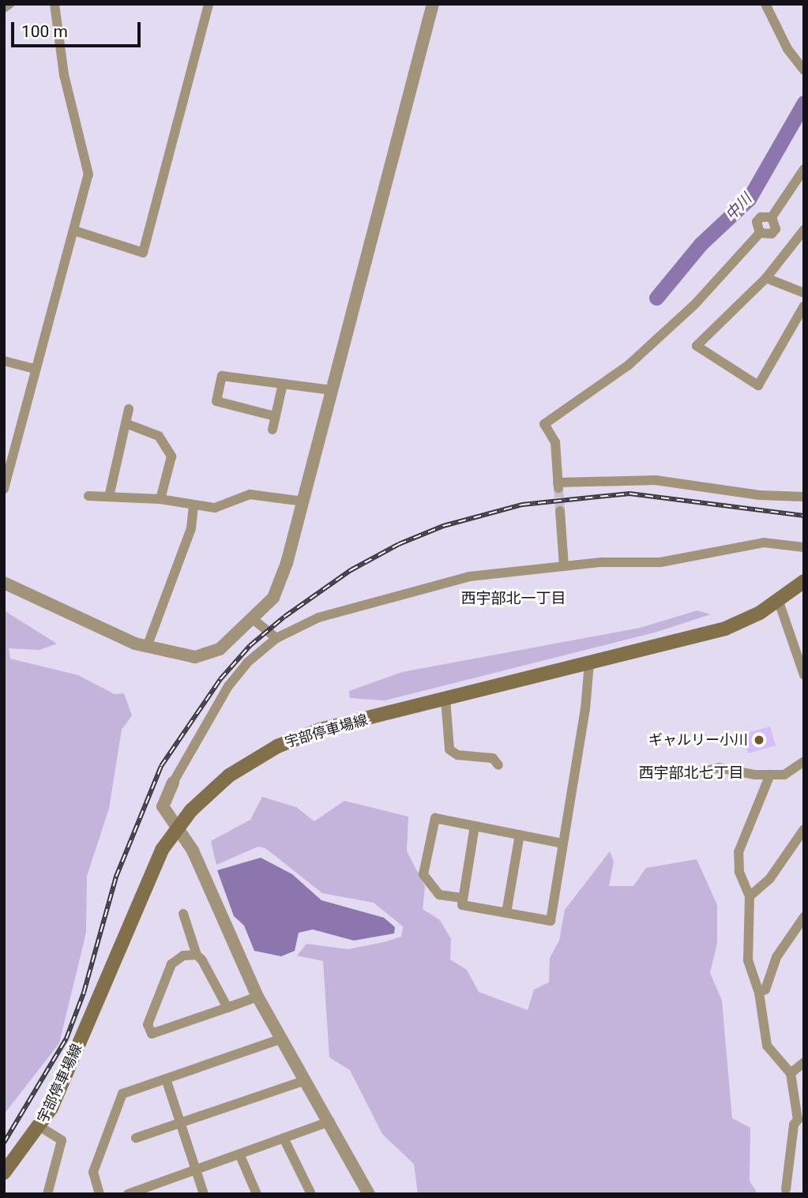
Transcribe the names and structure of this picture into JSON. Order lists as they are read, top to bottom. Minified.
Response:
{"streets":{"main road":["宇部停車場線"]},"districts":["西宇部北一丁目","西宇部北七丁目"],"water":["中川"],"places":["ギャルリー小川"],"scale_bar":"100 m"}
